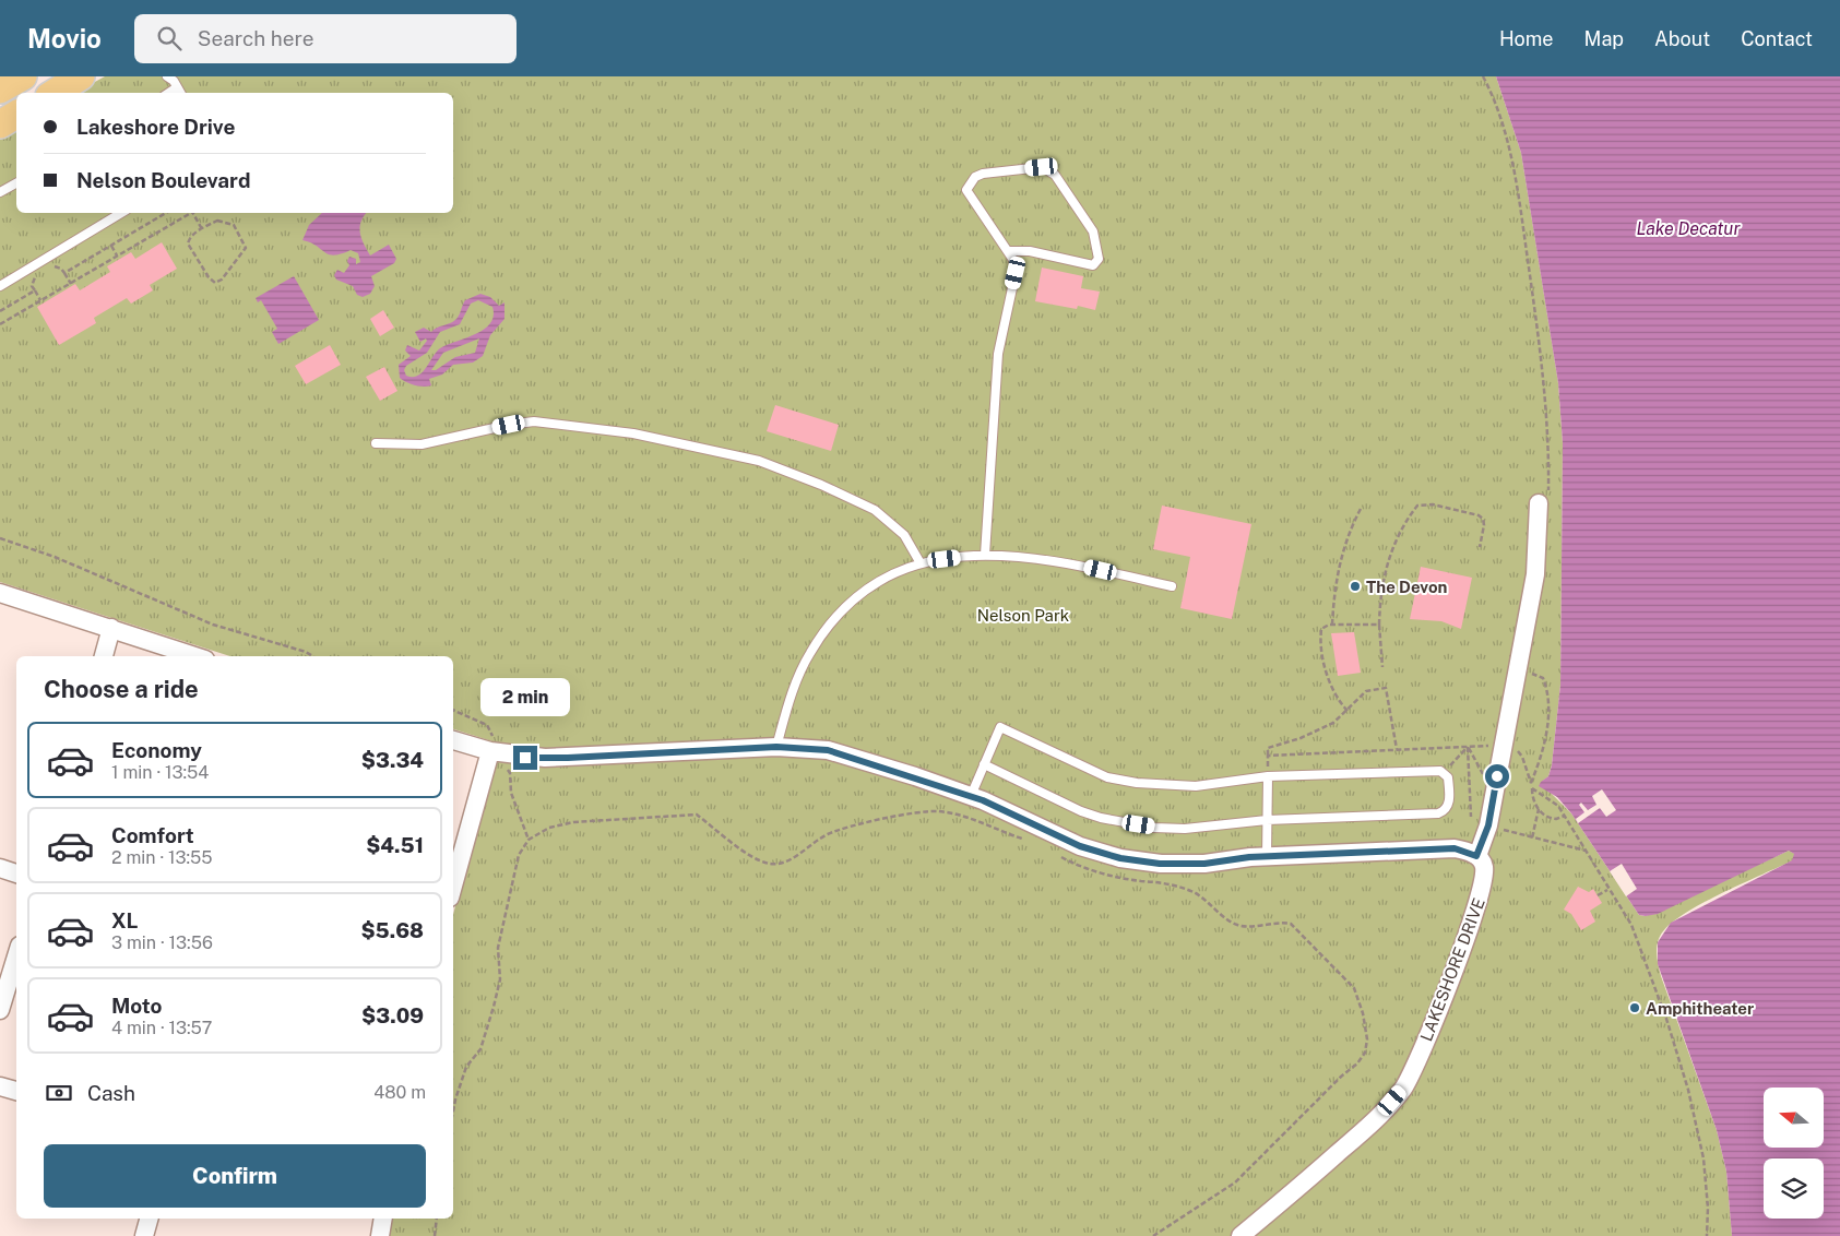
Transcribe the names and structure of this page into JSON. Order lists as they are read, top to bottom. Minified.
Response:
{"streets":{"street":["LAKESHORE DRIVE"]},"water":["Lake Decatur"],"parks":["Nelson Park"],"places":["The Devon","Amphitheater"],"north":"left","page":{"header":"Movio","search":"Search here","nav":["Home","Map","About","Contact"],"banner":["Lakeshore Drive","Nelson Boulevard"],"heading":"Choose a ride","bubble":"2 min","list":[{"name":"Economy","note":"1 min · 13:54","value":"$3.34"},{"name":"Comfort","note":"2 min · 13:55","value":"$4.51"},{"name":"XL","note":"3 min · 13:56","value":"$5.68"},{"name":"Moto","note":"4 min · 13:57","value":"$3.09"}],"pay":["Cash","480 m"],"buttons":"Confirm"}}
